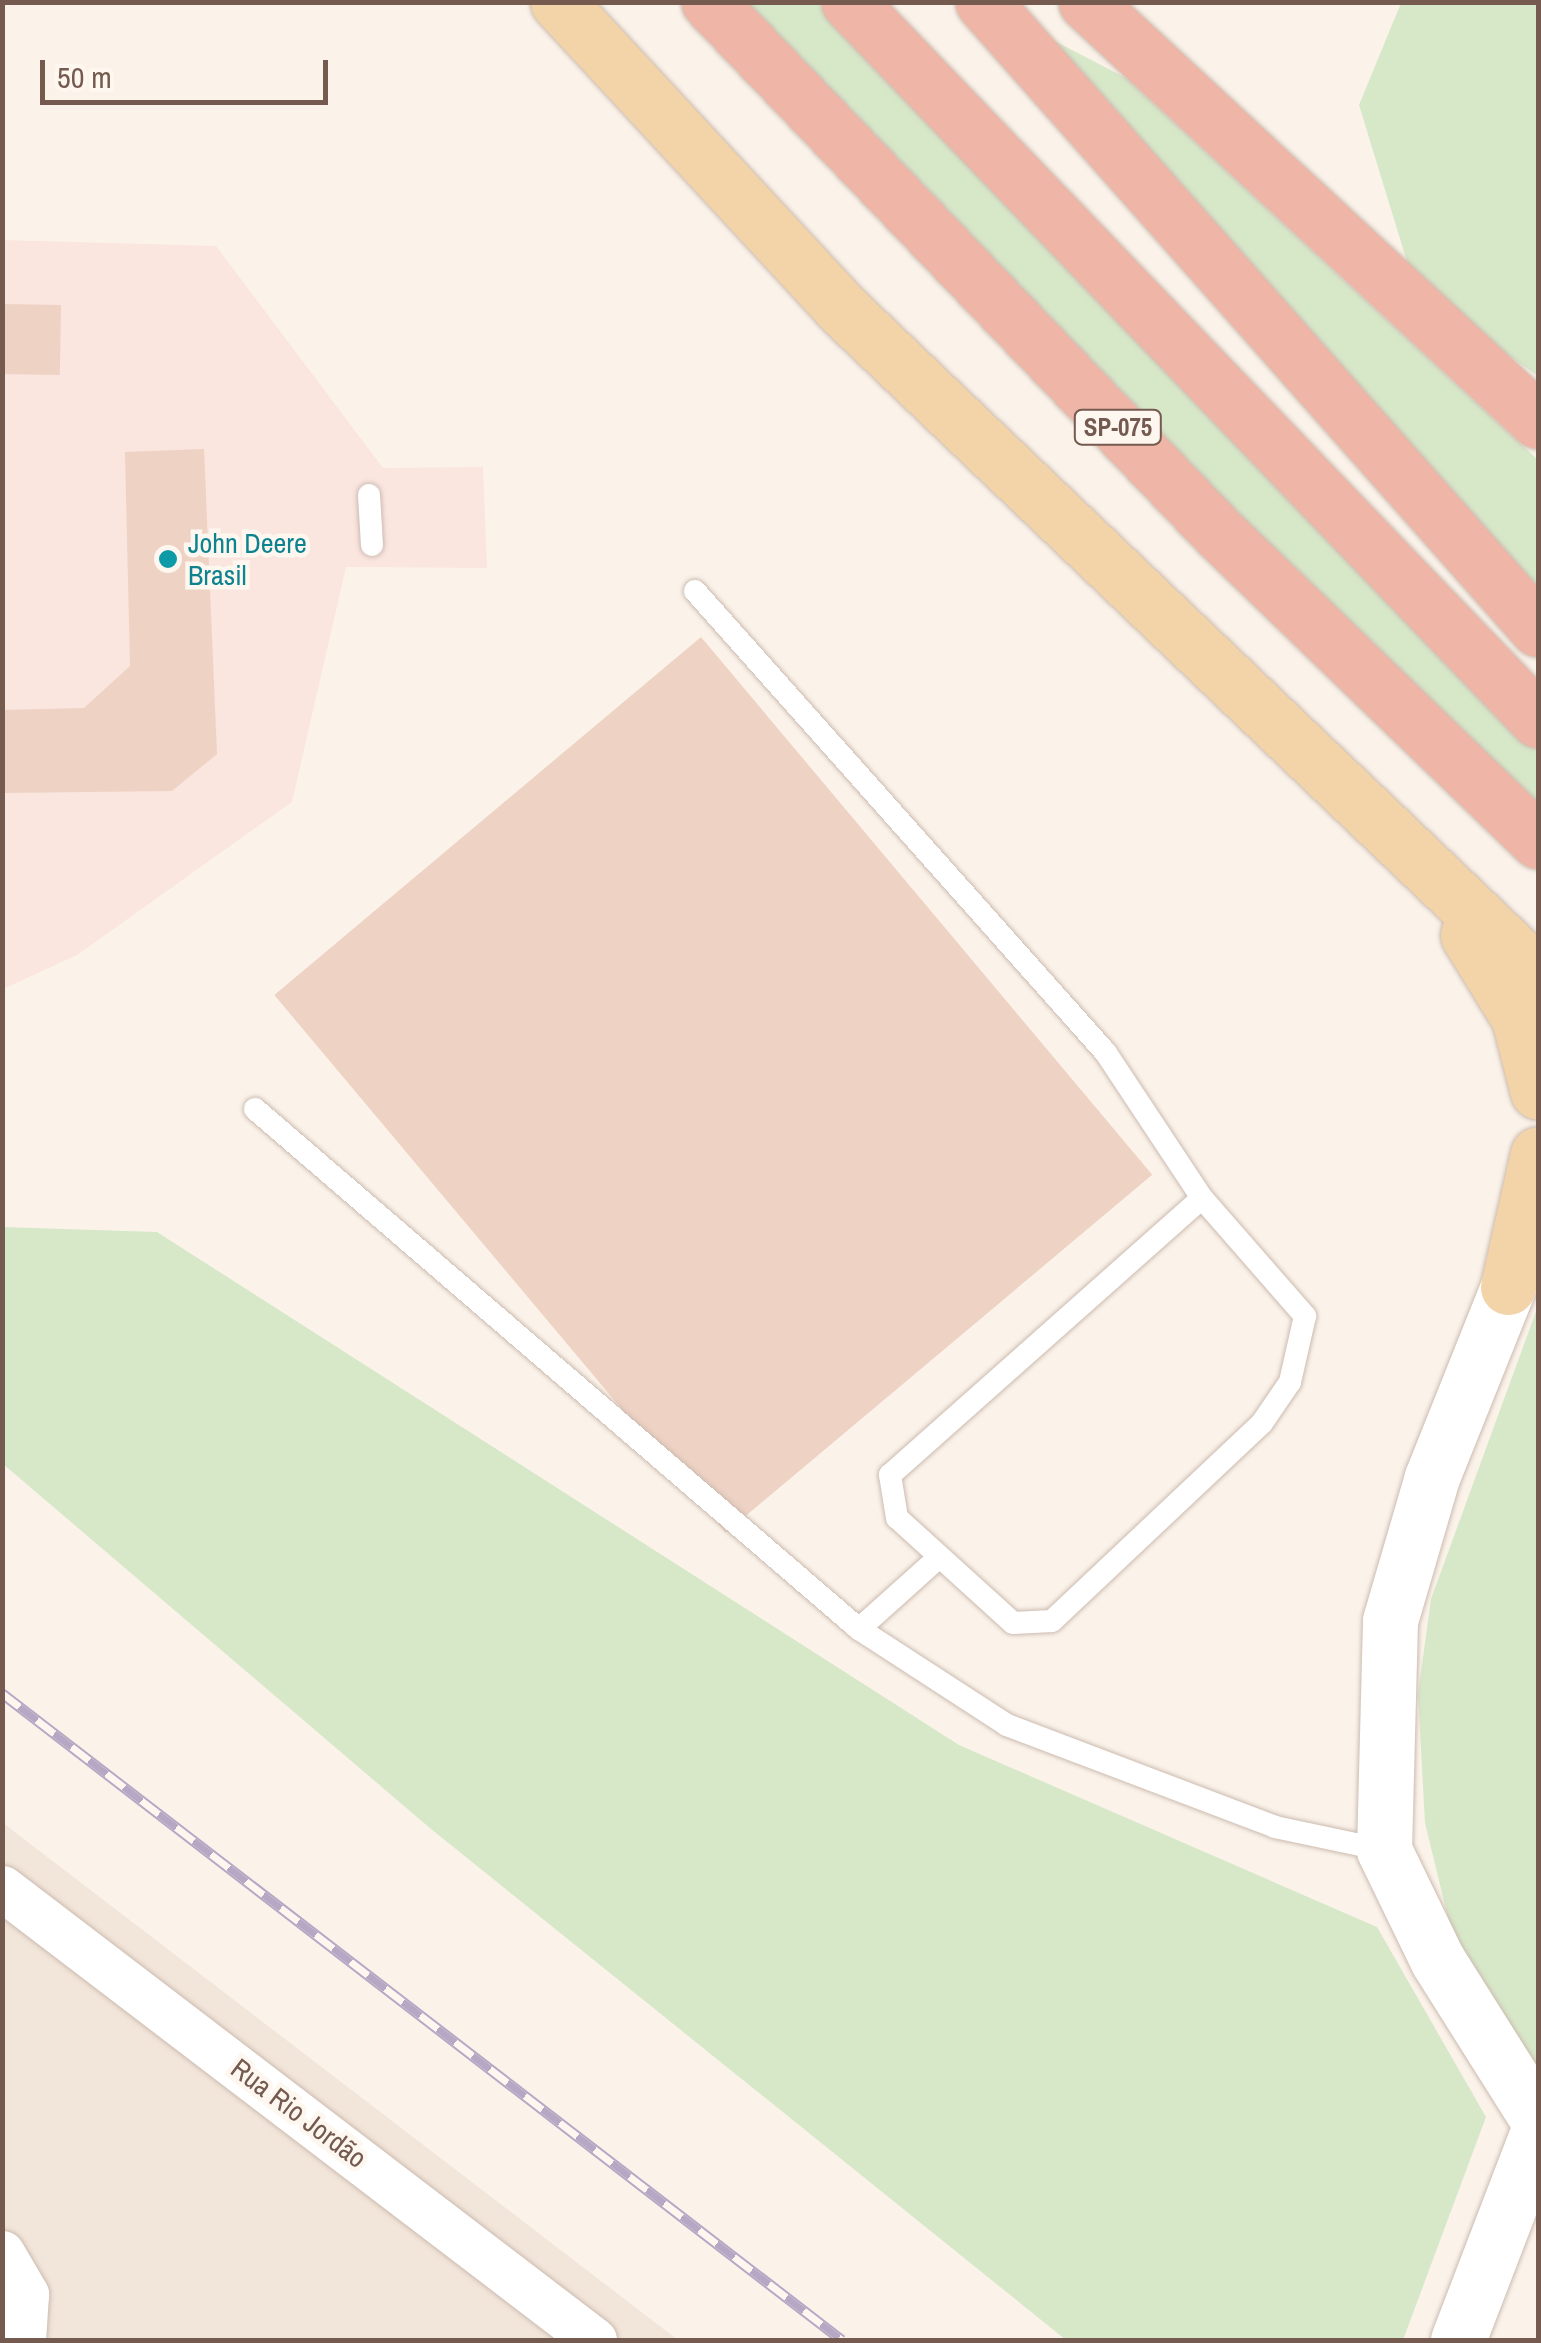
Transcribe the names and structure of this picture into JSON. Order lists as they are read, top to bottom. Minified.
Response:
{"streets":{"highway":["SP-075"],"street":["Rua Rio Jordão"]},"places":["John Deere Brasil"],"scale_bar":"50 m"}
